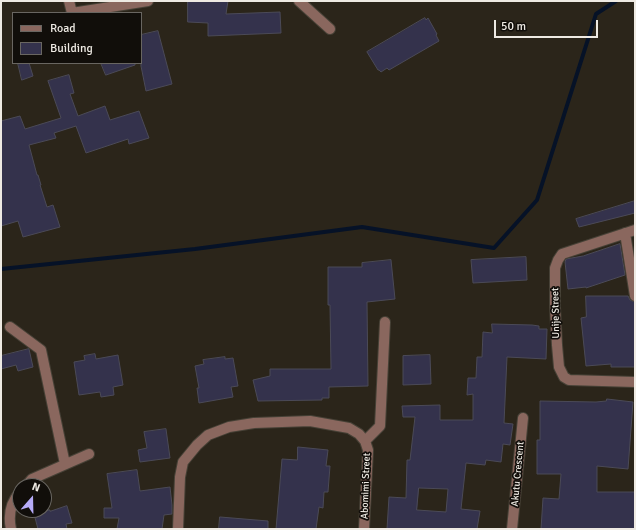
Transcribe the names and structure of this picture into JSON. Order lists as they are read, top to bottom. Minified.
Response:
{"streets":{"street":["Unije Street","Akutu Crescent","Abomimi Street"]},"legend":["Road","Building"],"scale_bar":"50 m","north":"top"}
